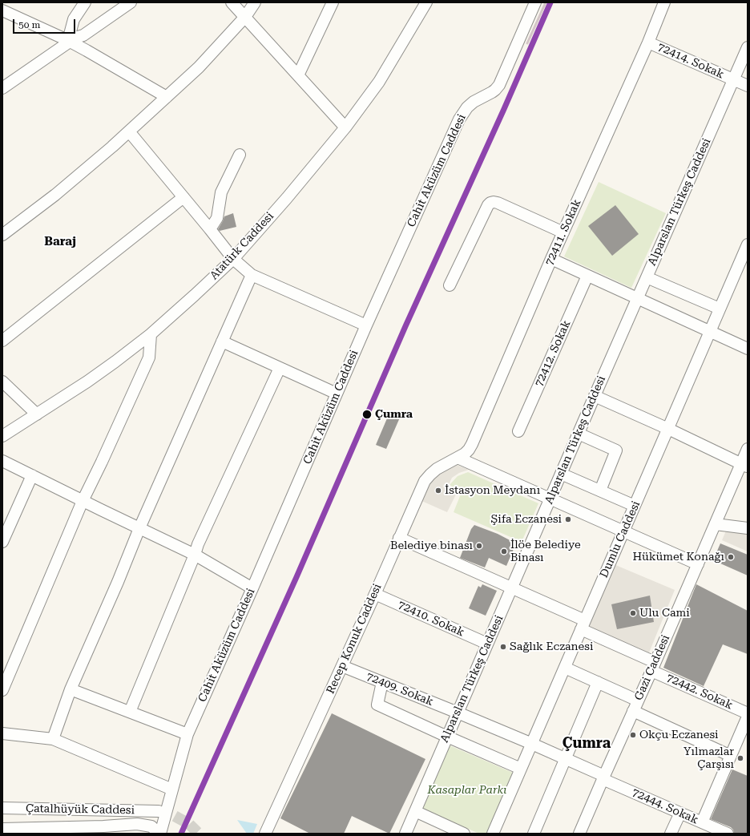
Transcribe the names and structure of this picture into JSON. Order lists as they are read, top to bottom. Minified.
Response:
{"streets":{"street":["72414. Sokak","Cahit Aküzüm Caddesi","Alparslan Türkeş Caddesi","72411. Sokak","Atatürk Caddesi","72412. Sokak","Dumlu Caddesi","72410. Sokak","Recep Konuk Caddesi","Gazi Caddesi","72409. Sokak","72442. Sokak","72444. Sokak","Çatalhüyük Caddesi"]},"crossings":[["72414. Sokak","Alparslan Türkeş Caddesi"],["72414. Sokak","72411. Sokak"],["Cahit Aküzüm Caddesi","Çatalhüyük Caddesi"],["Alparslan Türkeş Caddesi","72410. Sokak"],["Alparslan Türkeş Caddesi","72409. Sokak"],["Alparslan Türkeş Caddesi","72442. Sokak"],["72411. Sokak","Recep Konuk Caddesi"],["Dumlu Caddesi","72409. Sokak"],["Dumlu Caddesi","72442. Sokak"],["Dumlu Caddesi","72444. Sokak"],["72410. Sokak","Recep Konuk Caddesi"],["Recep Konuk Caddesi","72409. Sokak"],["Recep Konuk Caddesi","72442. Sokak"],["Gazi Caddesi","72442. Sokak"],["Gazi Caddesi","72444. Sokak"],["72409. Sokak","72444. Sokak"]],"districts":["Baraj","Çumra"],"parks":["Kasaplar Parkı"],"places":["Çumra","İstasyon Meydanı","Şifa Eczanesi","Belediye binası","İlöe Belediye Binası","Hükümet Konağı","Ulu Cami","Sağlık Eczanesi","Okçu Eczanesi","Yılmazlar Çarşısı"],"scale_bar":"50 m"}
